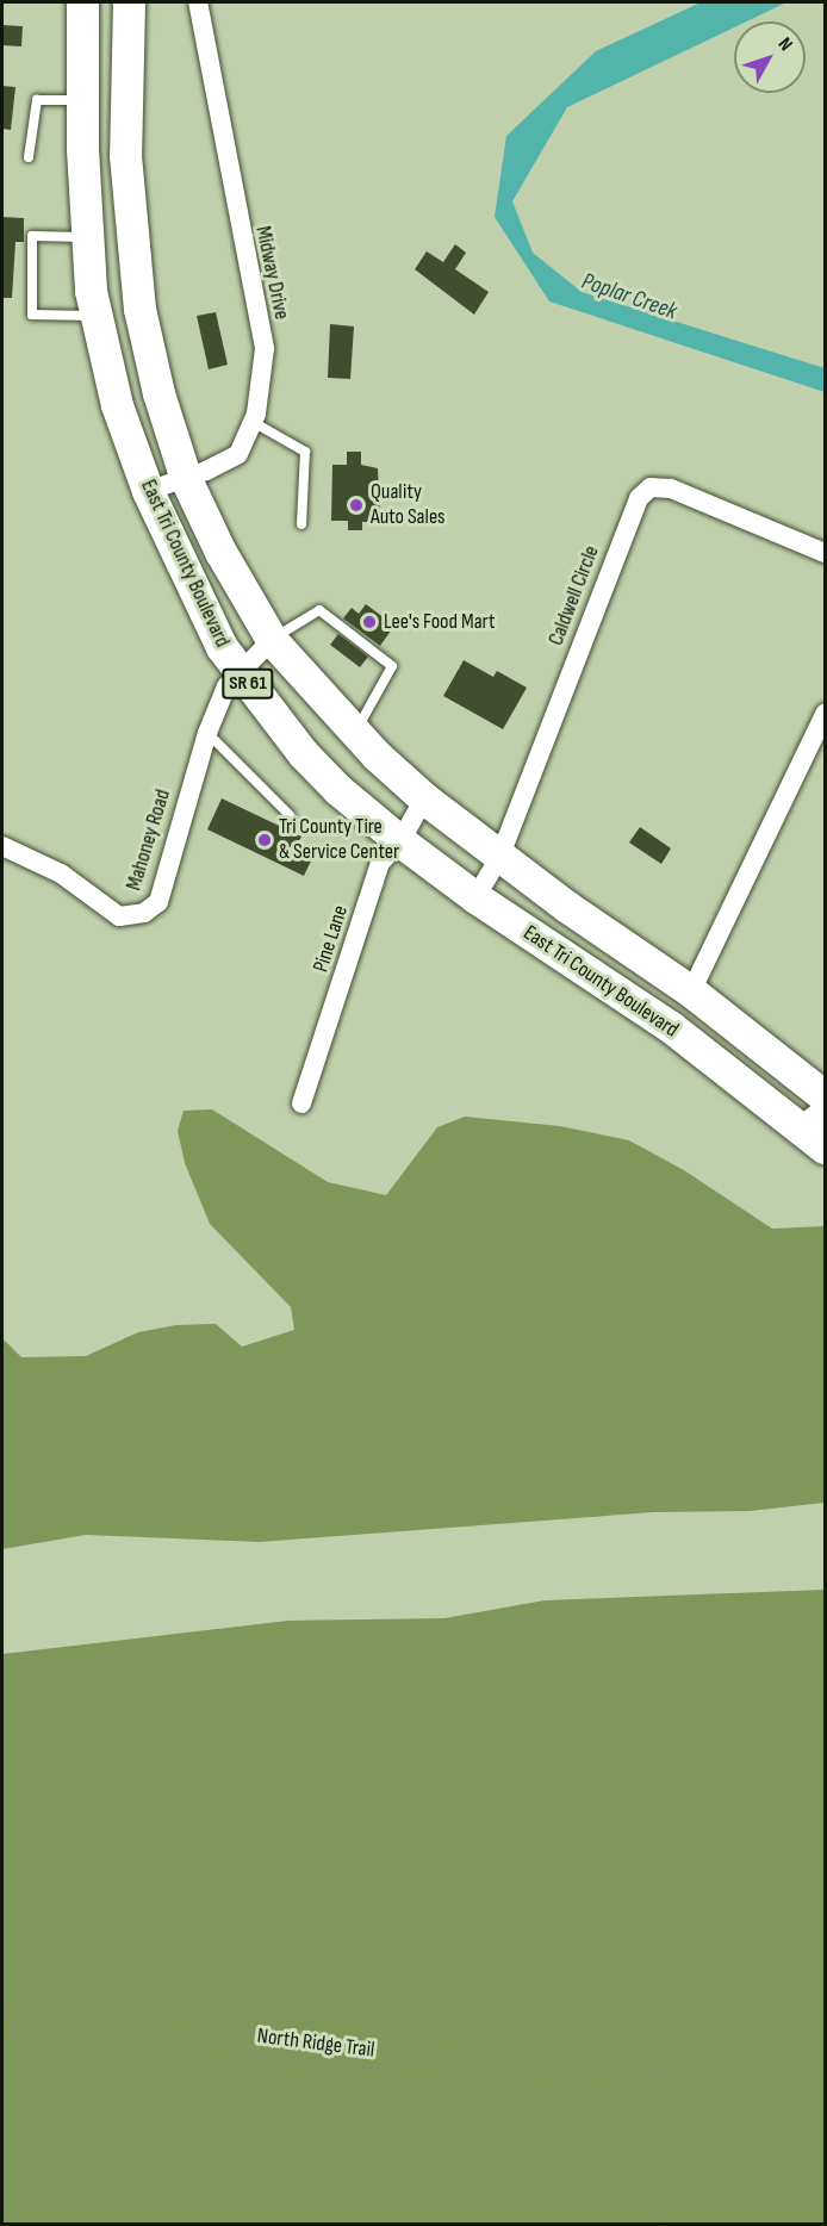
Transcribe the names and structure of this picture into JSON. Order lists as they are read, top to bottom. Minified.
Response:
{"streets":{"highway":["East Tri County Boulevard","SR 61"],"street":["Midway Drive","Caldwell Circle","Mahoney Road","Pine Lane"],"path":["North Ridge Trail"]},"crossings":[["Midway Drive","East Tri County Boulevard"],["East Tri County Boulevard","Caldwell Circle"],["East Tri County Boulevard","Mahoney Road"],["East Tri County Boulevard","Pine Lane"]],"water":["Poplar Creek"],"places":["Quality Auto Sales","Lee's Food Mart","Tri County Tire & Service Center"],"north":"top right"}
